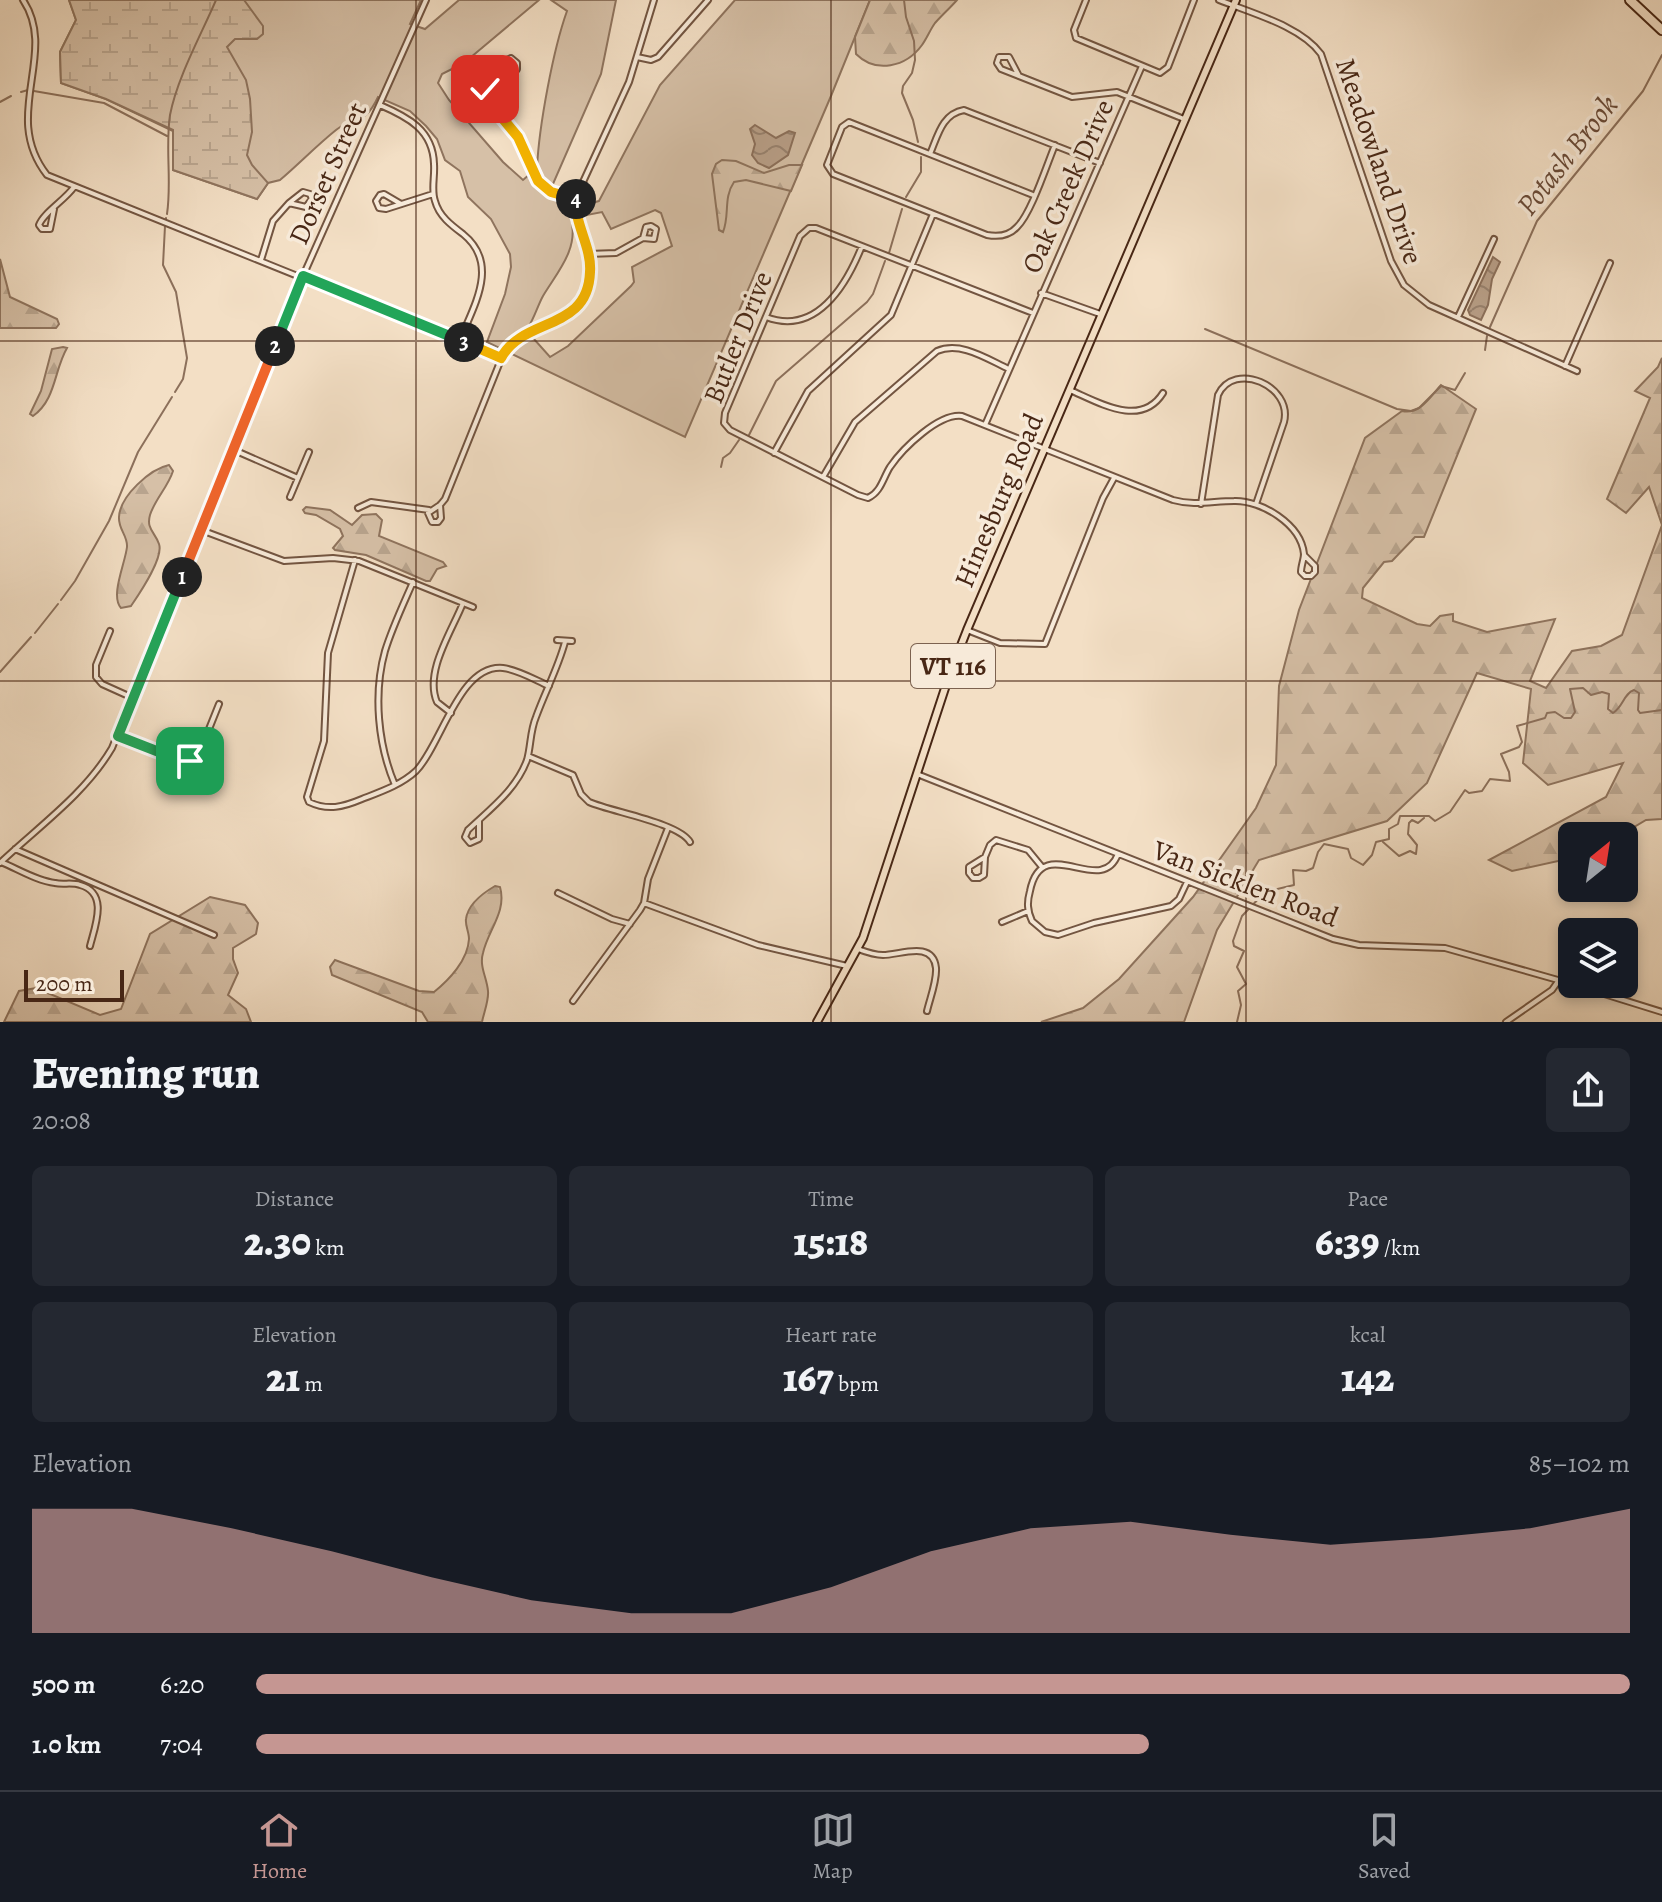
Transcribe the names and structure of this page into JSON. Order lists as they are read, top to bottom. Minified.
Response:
{"streets":{"main road":["Hinesburg Road","VT 116"],"street":["Meadowland Drive","Dorset Street","Oak Creek Drive","Butler Drive","Van Sicklen Road"]},"crossings":[["Meadowland Drive","Hinesburg Road"],["Oak Creek Drive","Butler Drive"],["Butler Drive","Hinesburg Road"],["Hinesburg Road","Van Sicklen Road"]],"water":["Potash Brook"],"scale_bar":"200 m","north":"top right","page":{"pins":["4","3","2","1"],"scale":"200 m","heading":["Evening run","20:08"],"stats":[["Distance","2.30 km"],["Time","15:18"],["Pace","6:39 /km"],["Elevation","21 m"],["Heart rate","167 bpm"],["kcal","142"]],"chart":["Elevation","85–102 m"],"list":[{"name":"500 m","note":"6:20"},{"name":"1.0 km","note":"7:04"}],"tabs":["Home","Map","Saved"]}}
